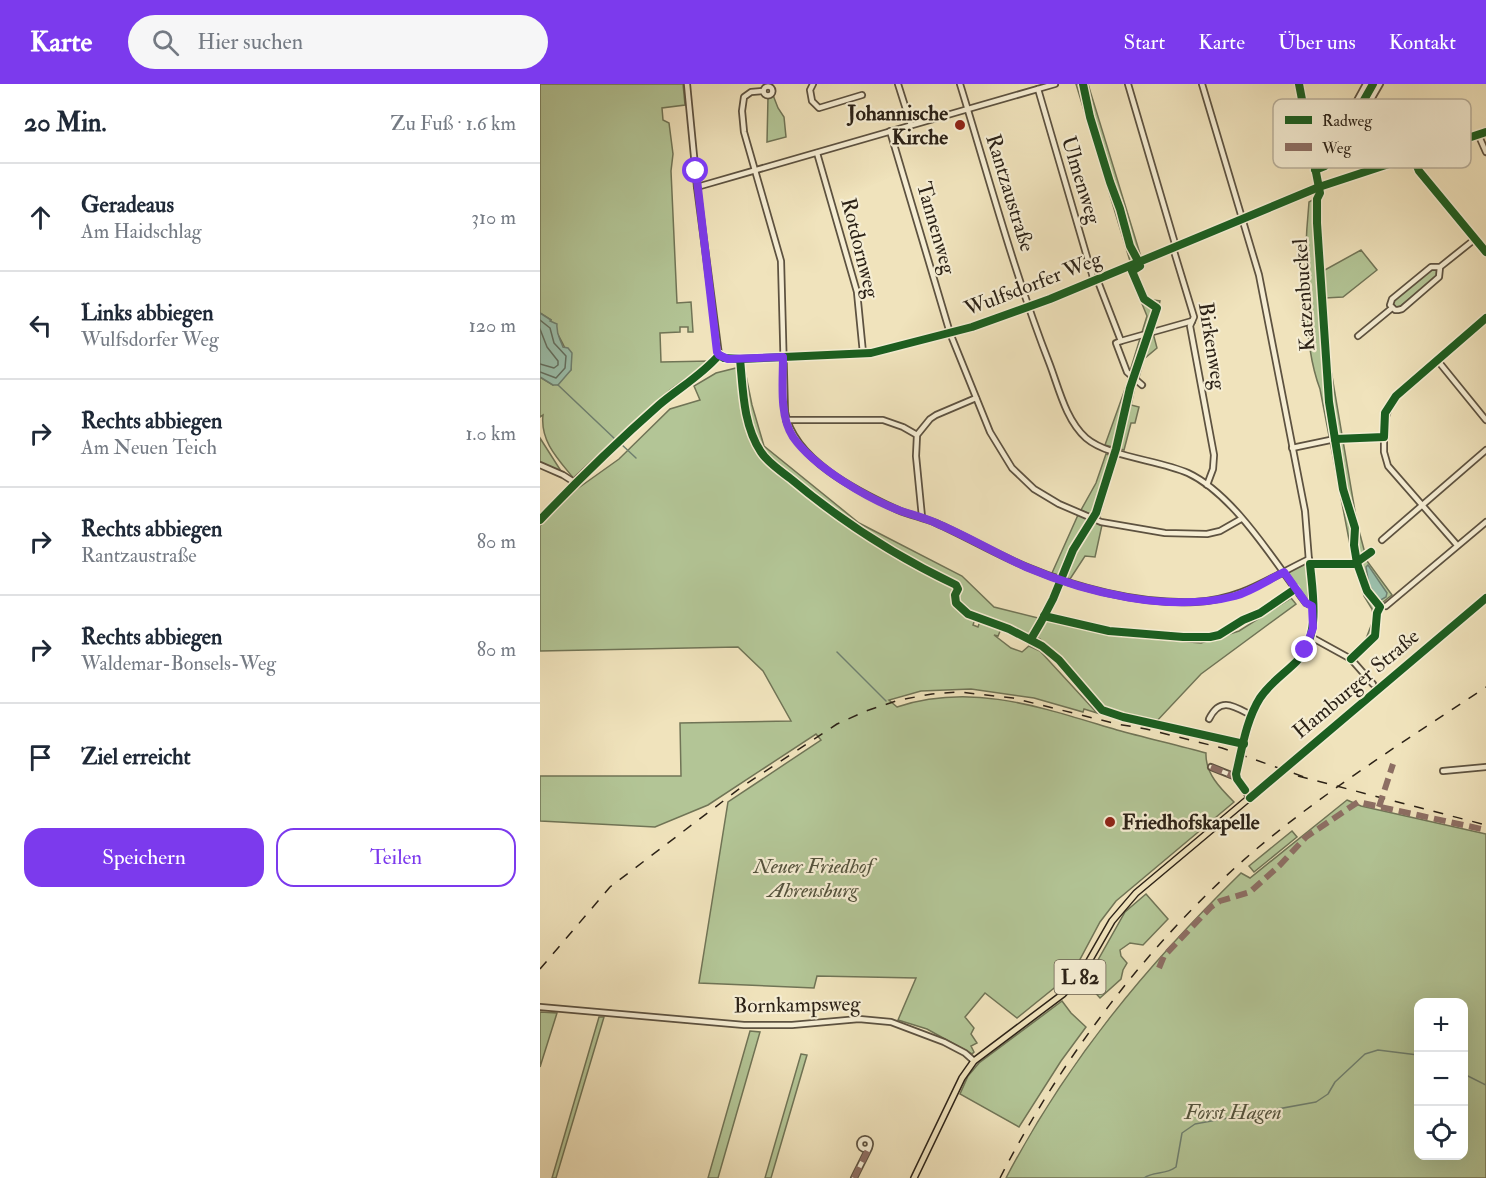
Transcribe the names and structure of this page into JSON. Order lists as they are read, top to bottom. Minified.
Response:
{"streets":{"main road":["Hamburger Straße","L 82"],"street":["Ulmenweg","Rantzaustraße","Tannenweg","Rotdornweg","Wulfsdorfer Weg","Birkenweg","Bornkampsweg"],"cycle path":["Katzenbuckel"]},"crossings":[["Ulmenweg","Wulfsdorfer Weg"],["Rantzaustraße","Tannenweg"],["Rantzaustraße","Wulfsdorfer Weg"],["Rantzaustraße","Birkenweg"],["Tannenweg","Wulfsdorfer Weg"],["Rotdornweg","Wulfsdorfer Weg"],["Wulfsdorfer Weg","Birkenweg"],["Hamburger Straße","Bornkampsweg"]],"parks":["Neuer Friedhof Ahrensburg","Forst Hagen"],"places":["Johannische Kirche","Friedhofskapelle"],"legend":["Radweg","Weg"],"page":{"header":"Karte","search":"Hier suchen","nav":["Start","Karte","Über uns","Kontakt"],"heading":["20 Min.","Zu Fuß · 1.6 km"],"list":[["Geradeaus","Am Haidschlag","310 m"],["Links abbiegen","Wulfsdorfer Weg","120 m"],["Rechts abbiegen","Am Neuen Teich","1.0 km"],["Rechts abbiegen","Rantzaustraße","80 m"],["Rechts abbiegen","Waldemar-Bonsels-Weg","80 m"],"Ziel erreicht"],"buttons":["Speichern","Teilen"],"map_buttons":["+","−"]}}
